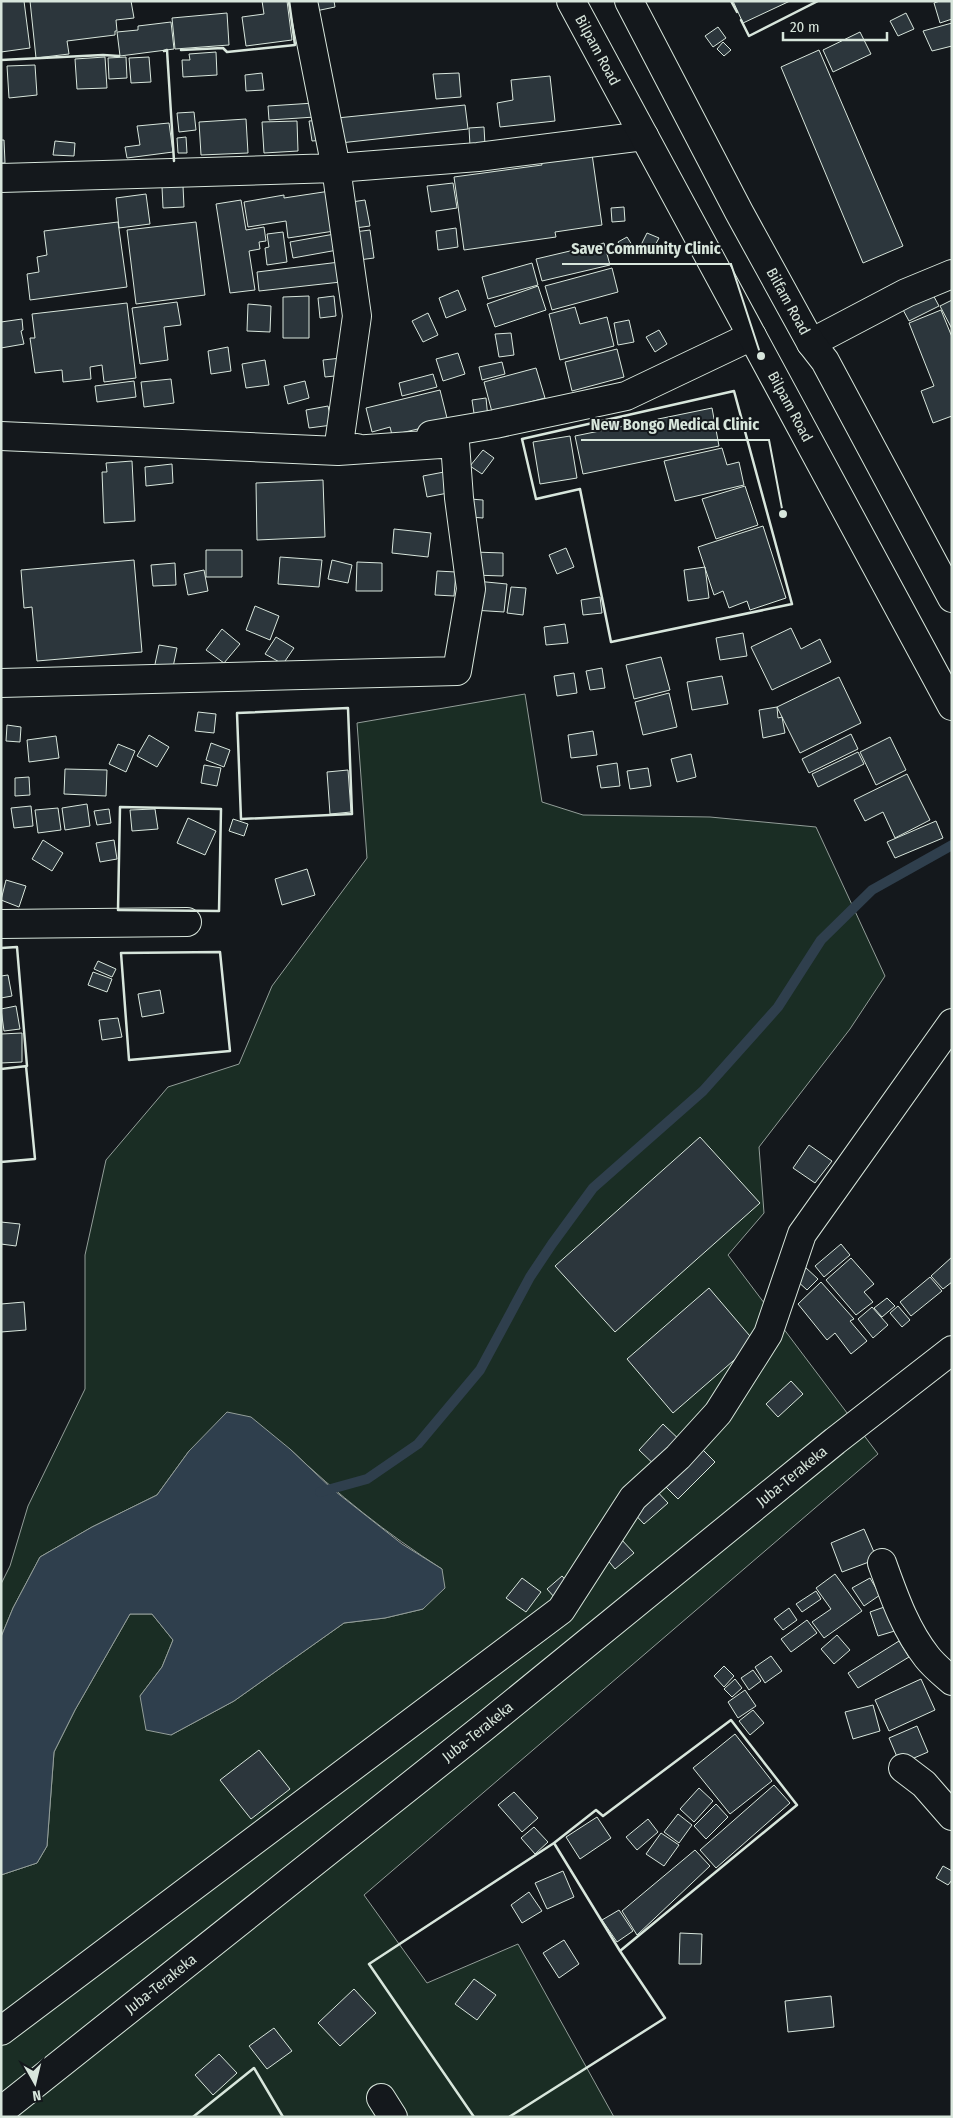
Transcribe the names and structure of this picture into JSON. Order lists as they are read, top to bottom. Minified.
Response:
{"streets":{"street":["Bilpam Road","Bilfam Road","Juba-Terakeka"]},"places":["Save Community Clinic","New Bongo Medical Clinic"],"scale_bar":"20 m","north":"bottom"}
